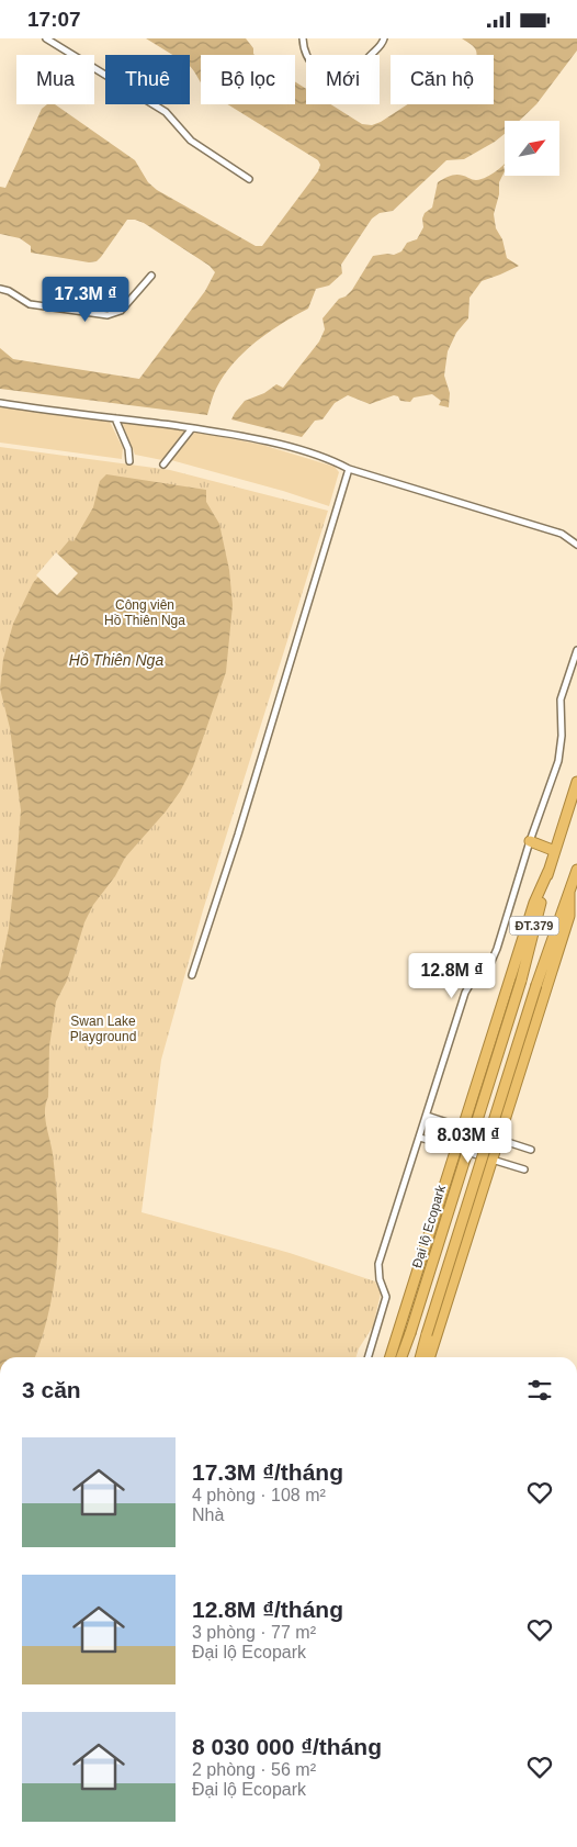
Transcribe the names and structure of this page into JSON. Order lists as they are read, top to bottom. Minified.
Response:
{"streets":{"highway":["ĐT.379","Đại lộ Ecopark"]},"water":["Hồ Thiên Nga"],"parks":["Công viên Hồ Thiên Nga","Swan Lake Playground"],"north":"top right","page":{"status":"17:07","chip":["Mua","Thuê","Bộ lọc","Mới","Căn hộ"],"price":["17.3M ₫","12.8M ₫","8.03M ₫"],"heading":"3 căn","list":[{"name":"17.3M ₫/tháng","note":"4 phòng · 108 m² · Nhà"},{"name":"12.8M ₫/tháng","note":"3 phòng · 77 m² · Đại lộ Ecopark"},{"name":"8 030 000 ₫/tháng","note":"2 phòng · 56 m² · Đại lộ Ecopark"}]}}
